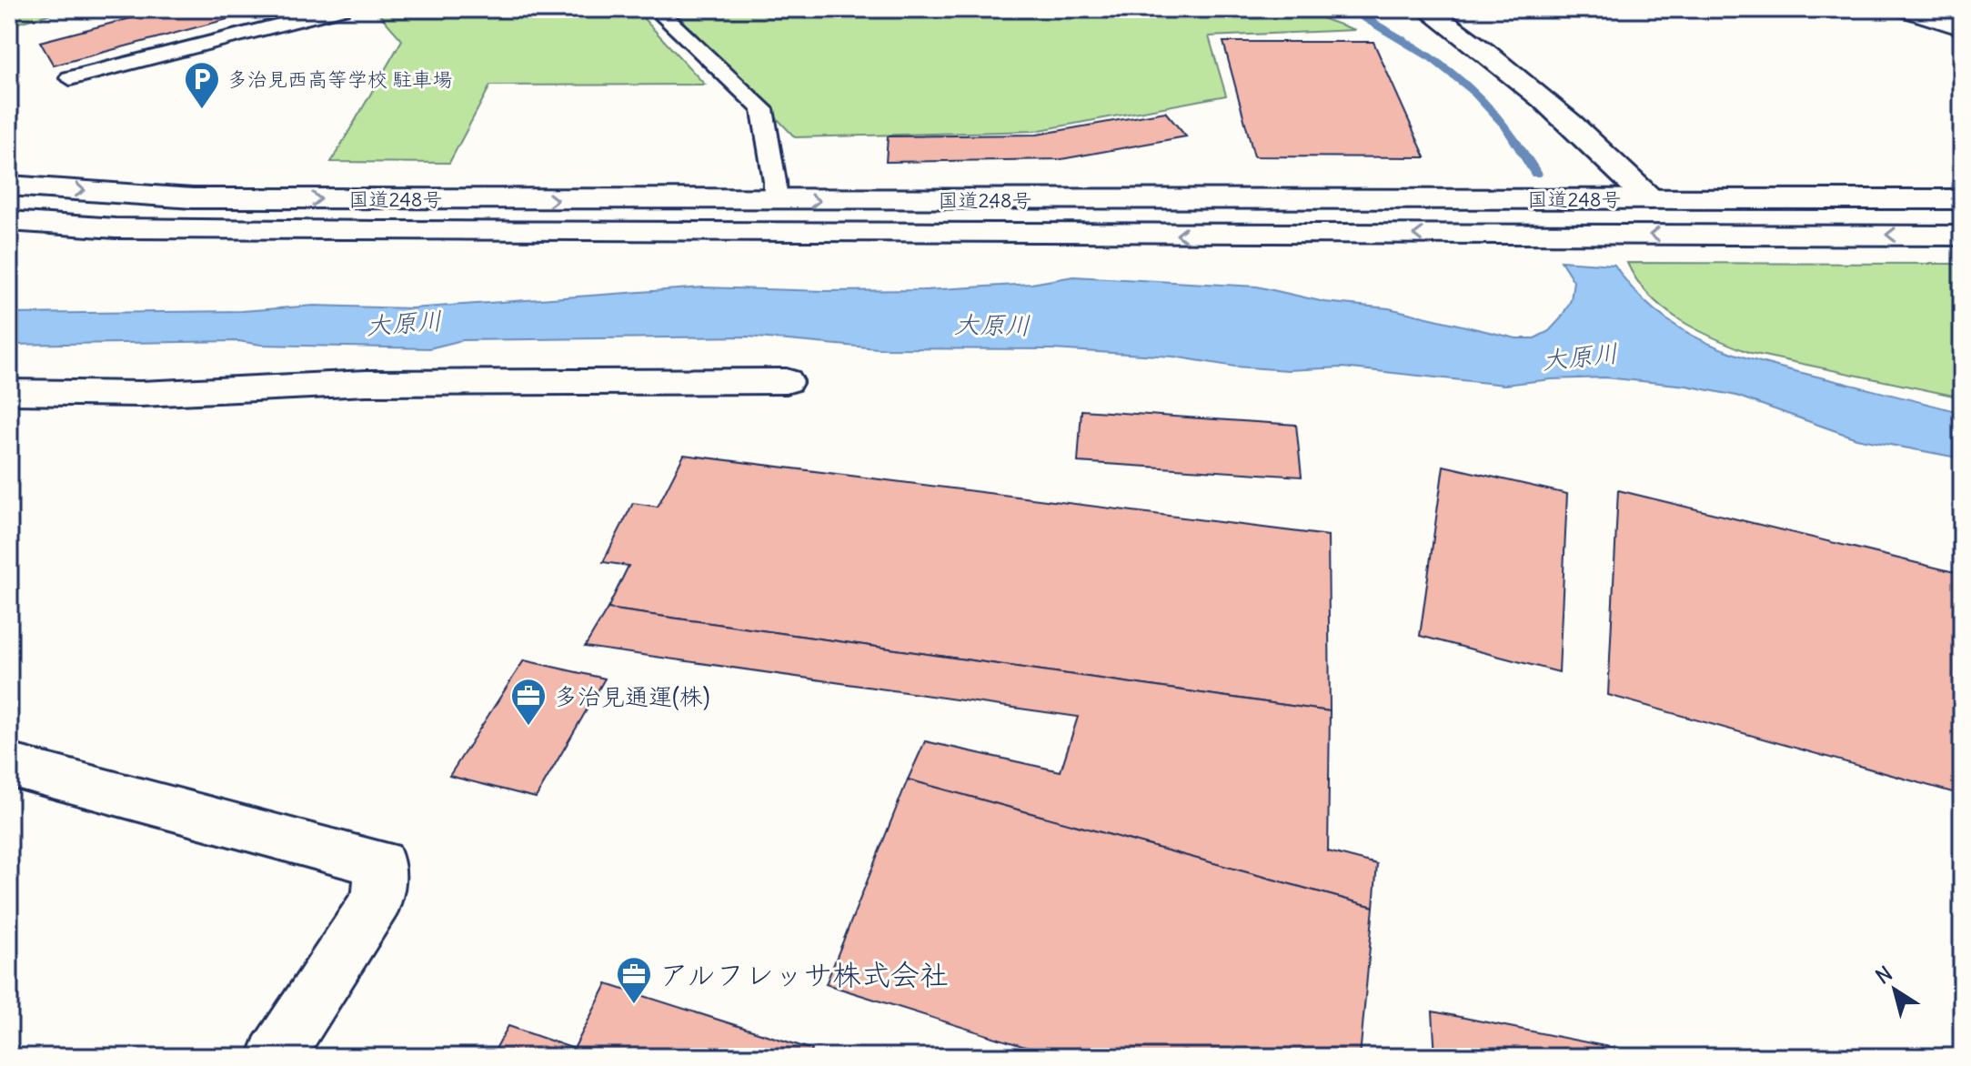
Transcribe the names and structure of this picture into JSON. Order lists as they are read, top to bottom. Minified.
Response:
{"streets":{"main road":["国道248号"]},"water":["大原川"],"places":{"parking":["多治見西高等学校 駐車場"],"office":["多治見通運(株)","アルフレッサ株式会社"]},"north":"top left"}
